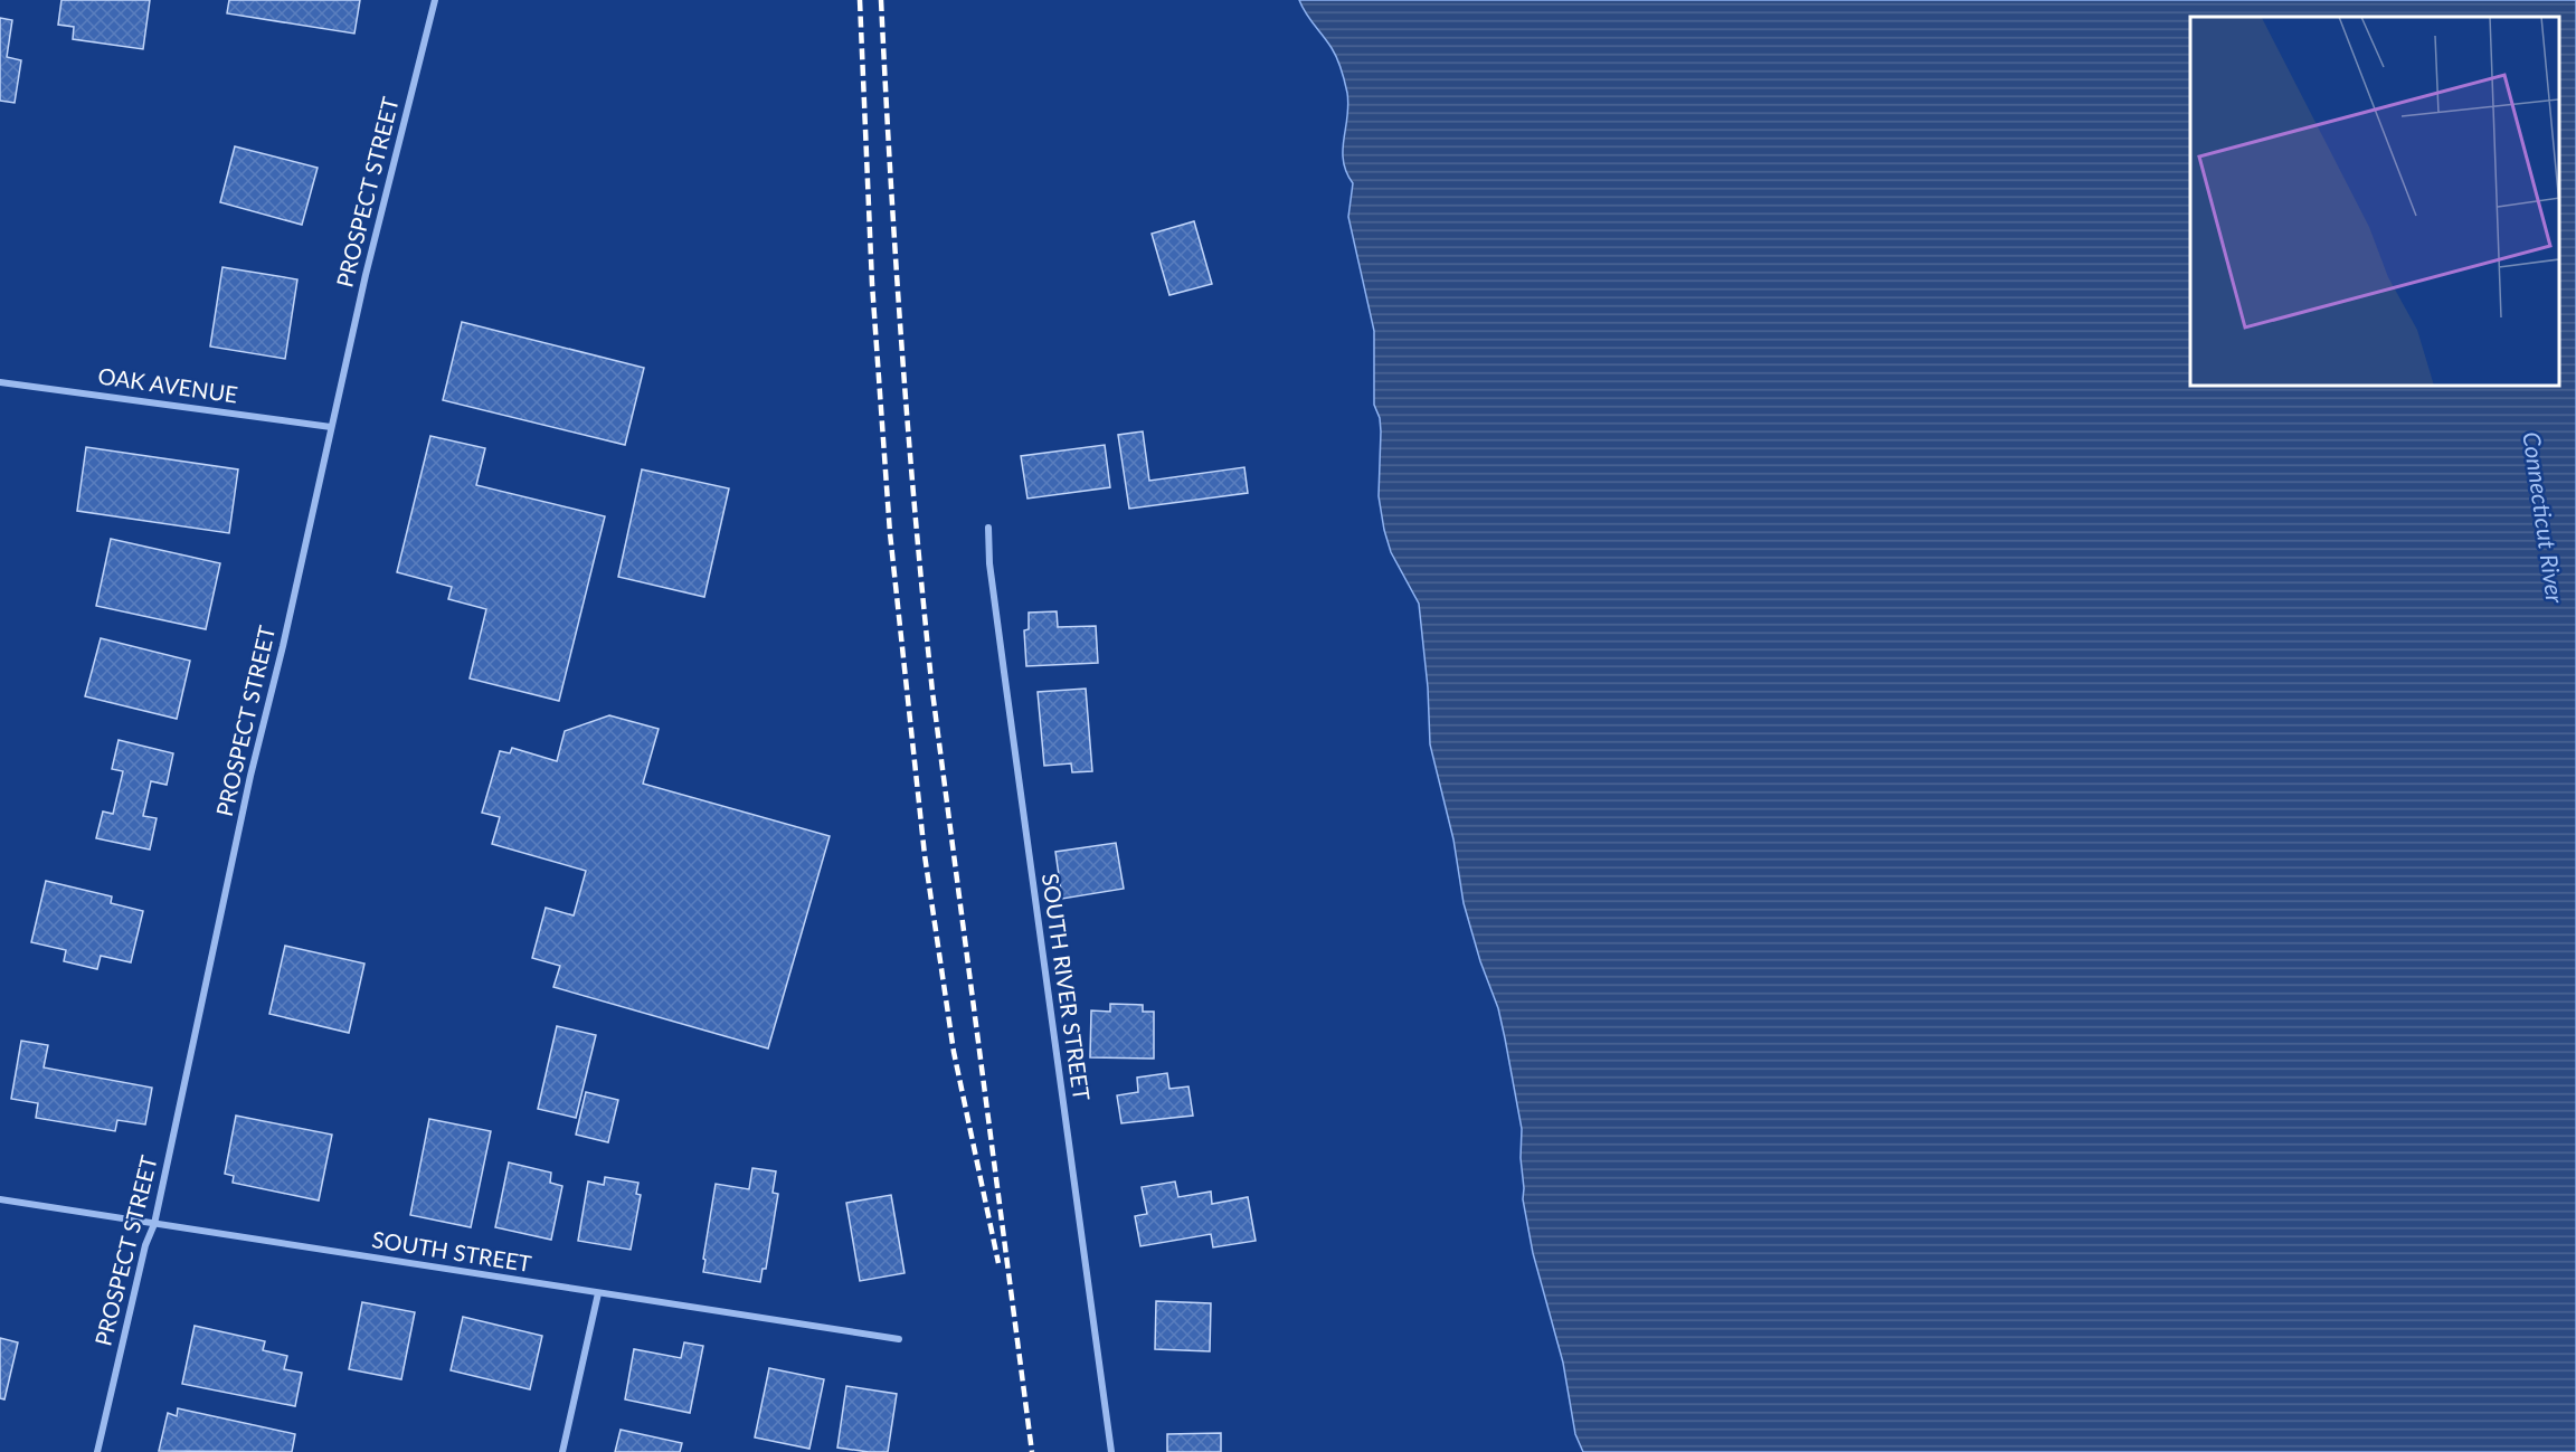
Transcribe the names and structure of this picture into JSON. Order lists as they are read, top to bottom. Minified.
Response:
{"streets":{"street":["PROSPECT STREET","OAK AVENUE","SOUTH RIVER STREET","SOUTH STREET"]},"crossings":[["PROSPECT STREET","OAK AVENUE"],["PROSPECT STREET","SOUTH STREET"]],"water":["Connecticut River"]}
